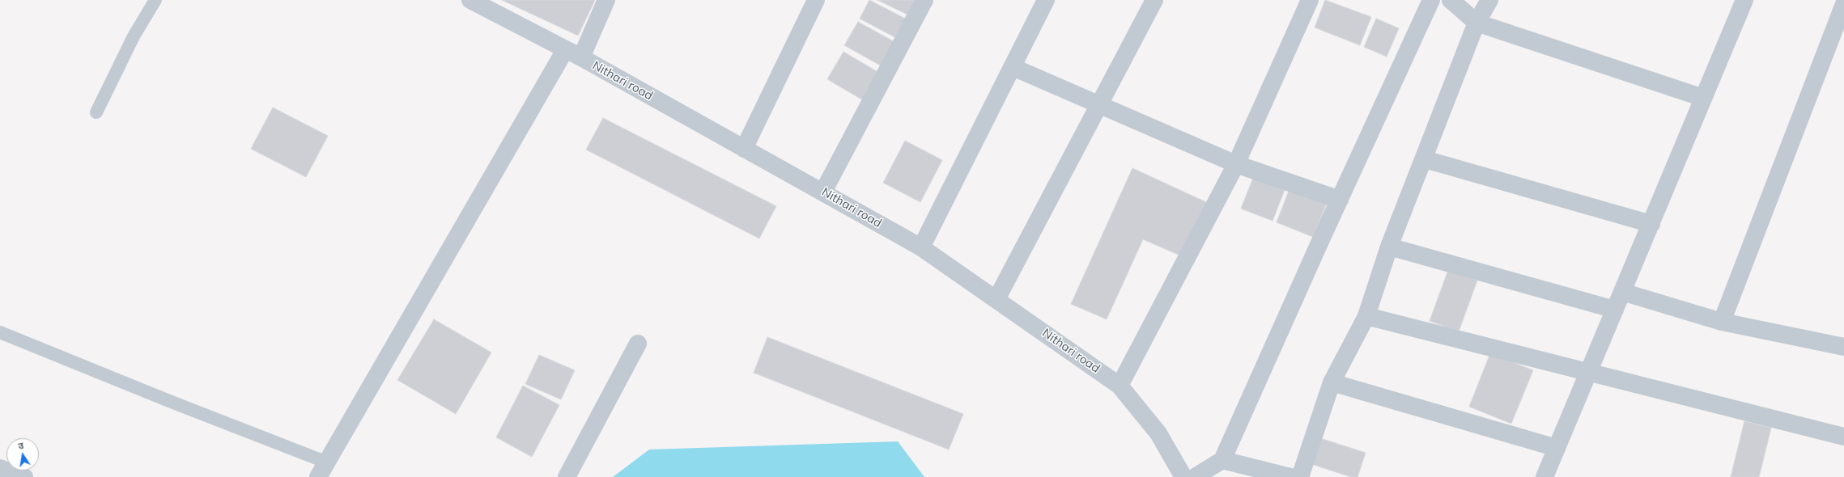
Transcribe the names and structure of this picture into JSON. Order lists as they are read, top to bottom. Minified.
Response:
{"streets":{"street":["Nithari road"]},"north":"top"}
